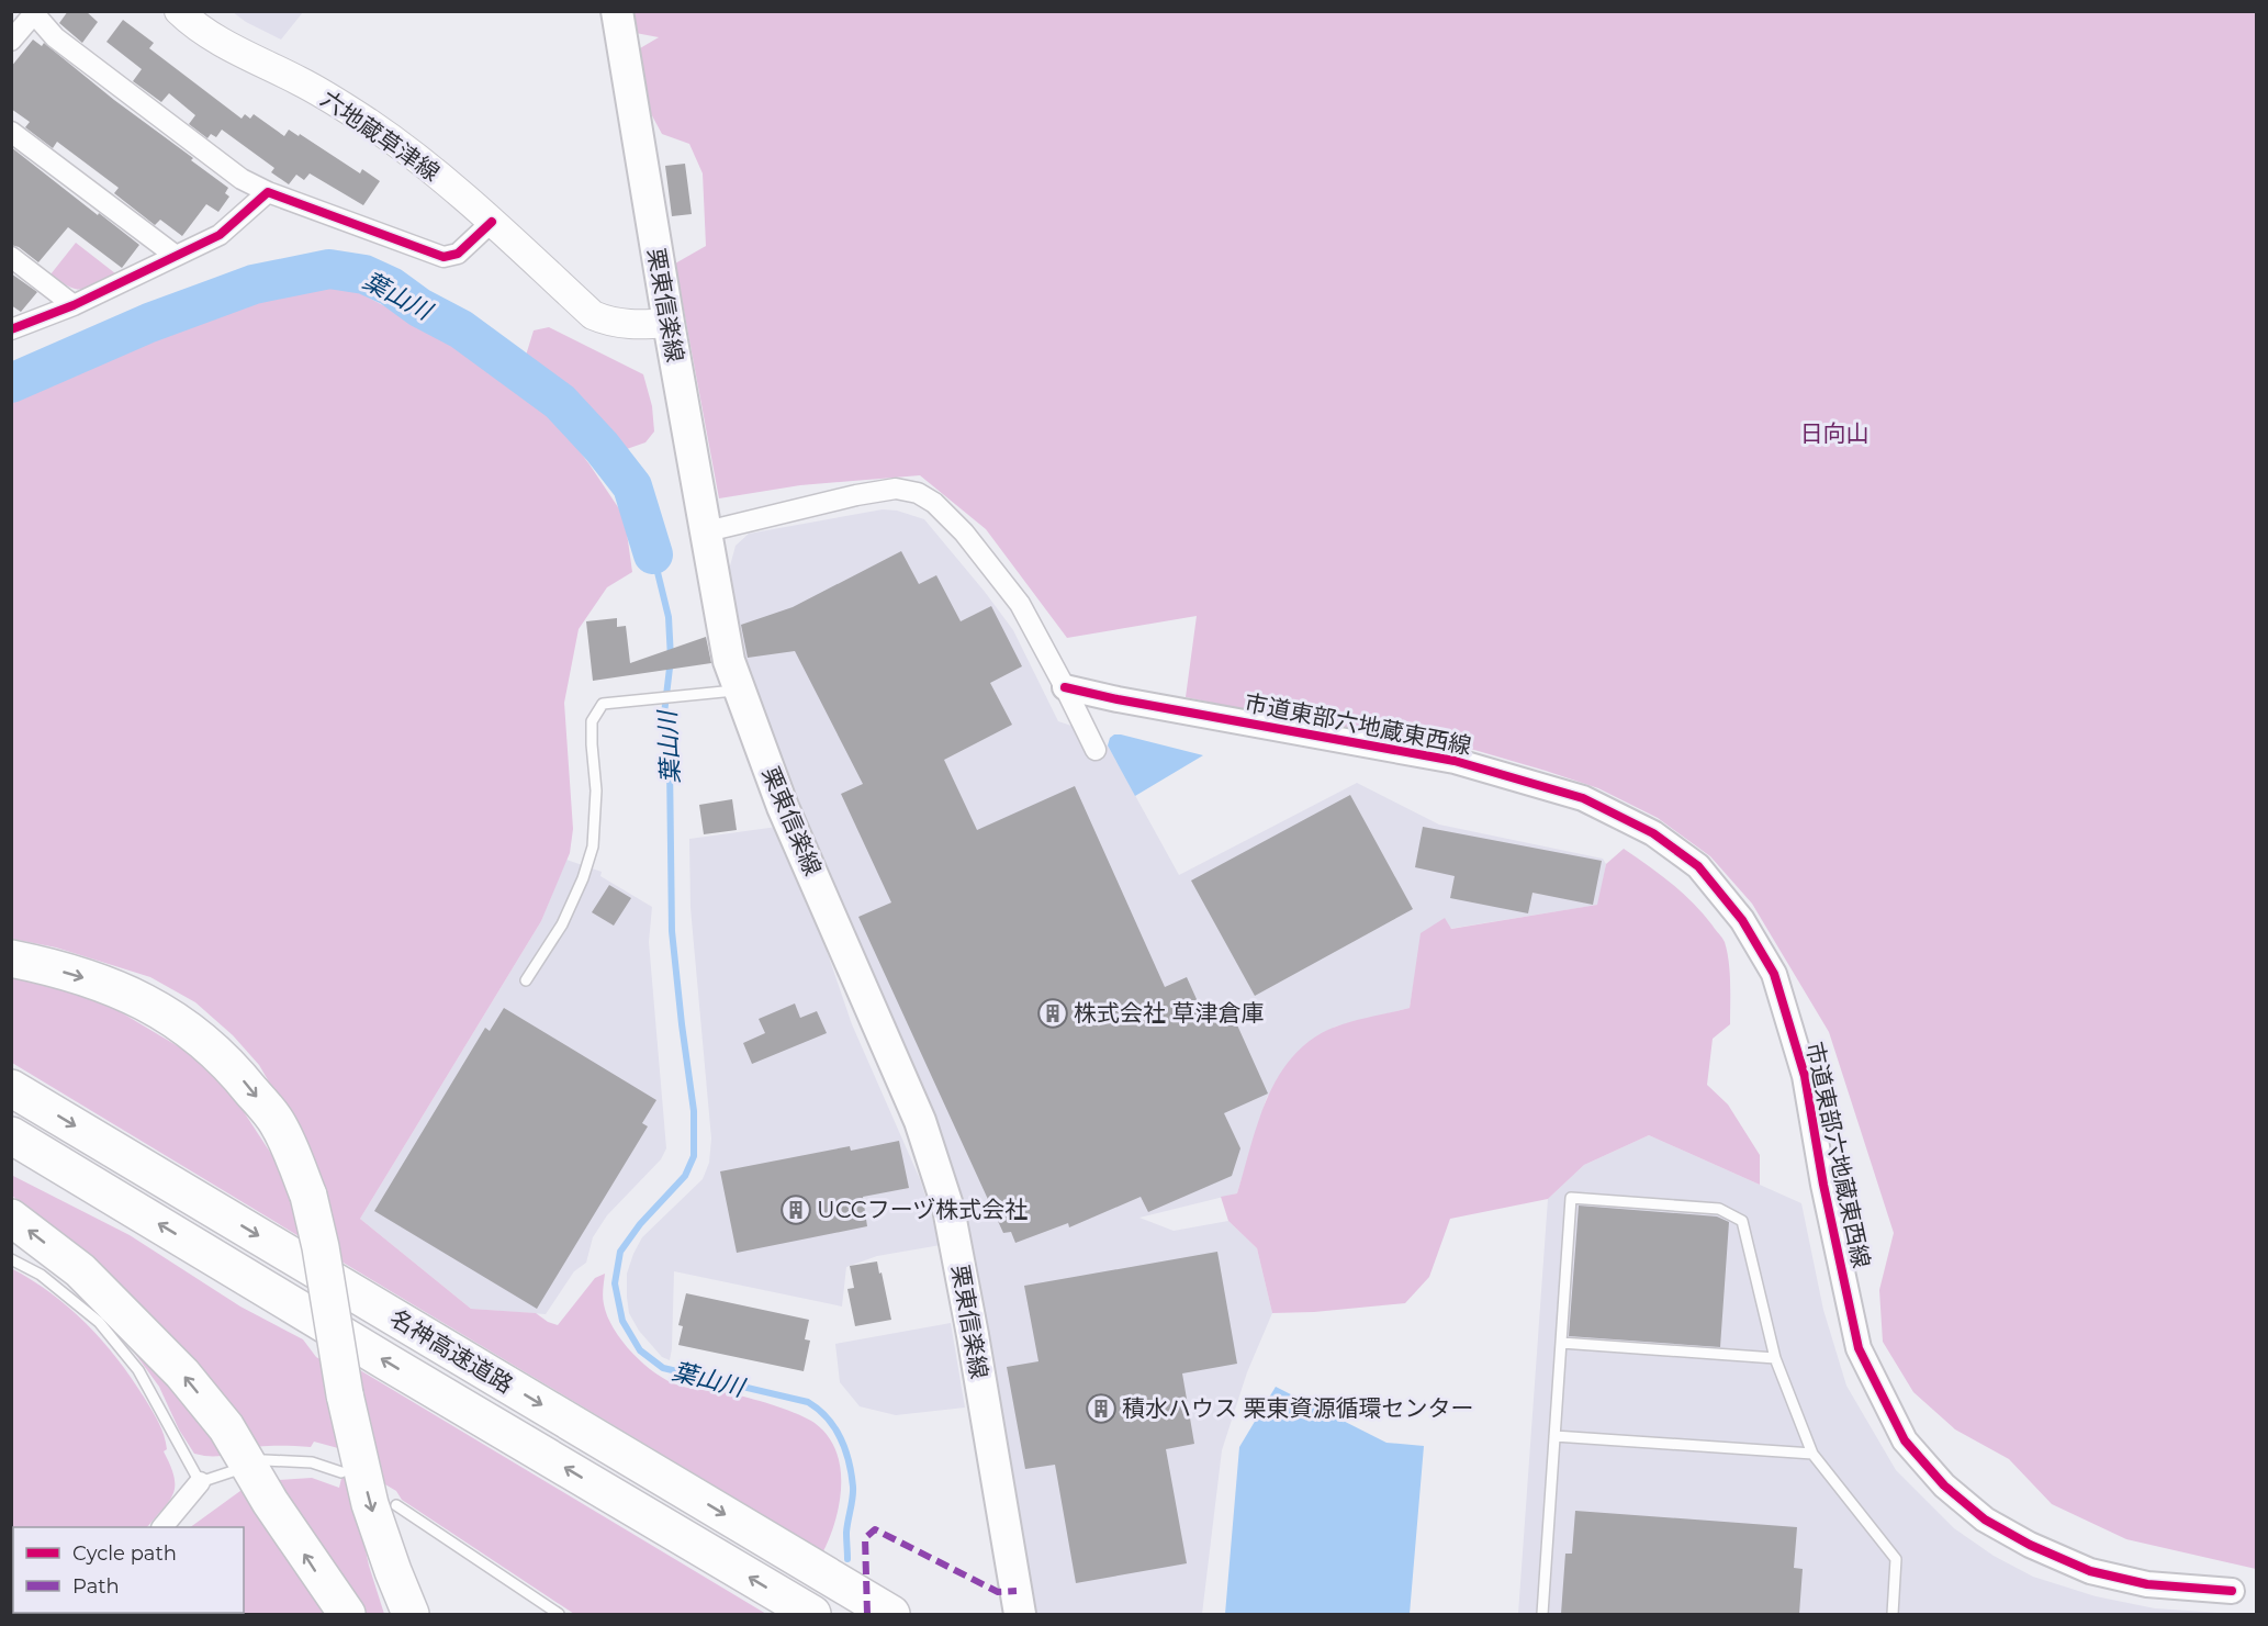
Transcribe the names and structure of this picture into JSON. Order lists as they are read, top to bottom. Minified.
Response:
{"streets":{"highway":["名神高速道路"],"main road":["六地蔵草津線","栗東信楽線"],"street":["市道東部六地蔵東西線"]},"crossings":[["六地蔵草津線","栗東信楽線"]],"water":["葉山川"],"parks":["日向山"],"places":{"building":["株式会社 草津倉庫","UCCフーヅ株式会社","積水ハウス 栗東資源循環センター"]},"legend":["Cycle path","Path"]}
